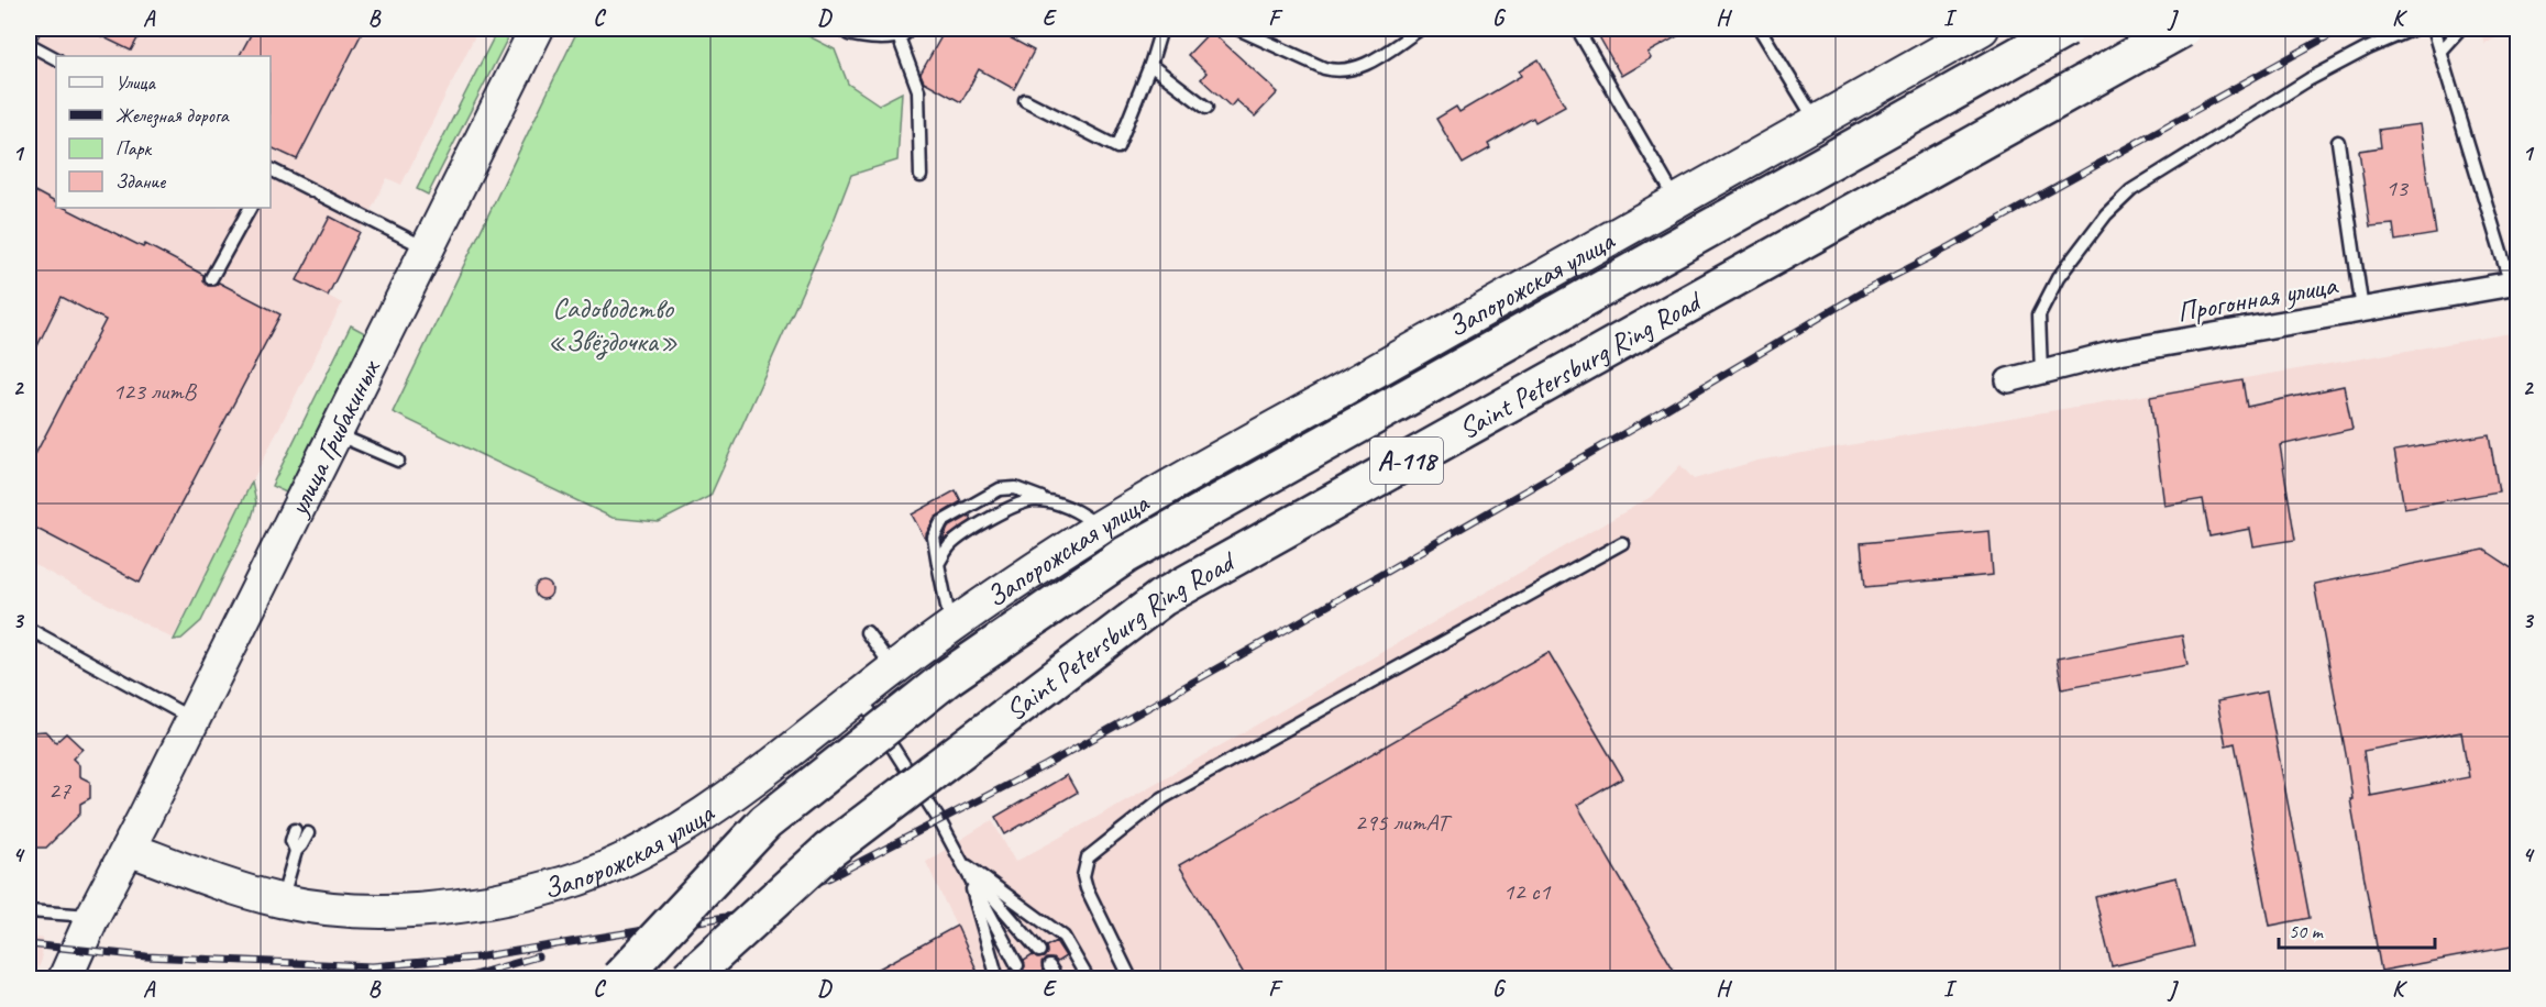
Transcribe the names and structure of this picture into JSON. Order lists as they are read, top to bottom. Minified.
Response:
{"streets":{"highway":["Saint Petersburg Ring Road","А-118"],"street":["Запорожская улица","Прогонная улица","улица Грибакиных"]},"crossings":[["Запорожская улица","улица Грибакиных"]],"parks":["Садоводство «Звёздочка»"],"house_numbers":["13","123 литВ","27","295 литАТ","12 с1"],"legend":["Улица","Железная дорога","Парк","Здание"],"scale_bar":"50 m","grid":{"columns":["A","B","C","D","E","F","G","H","I","J","K"],"rows":["1","2","3","4"]}}
